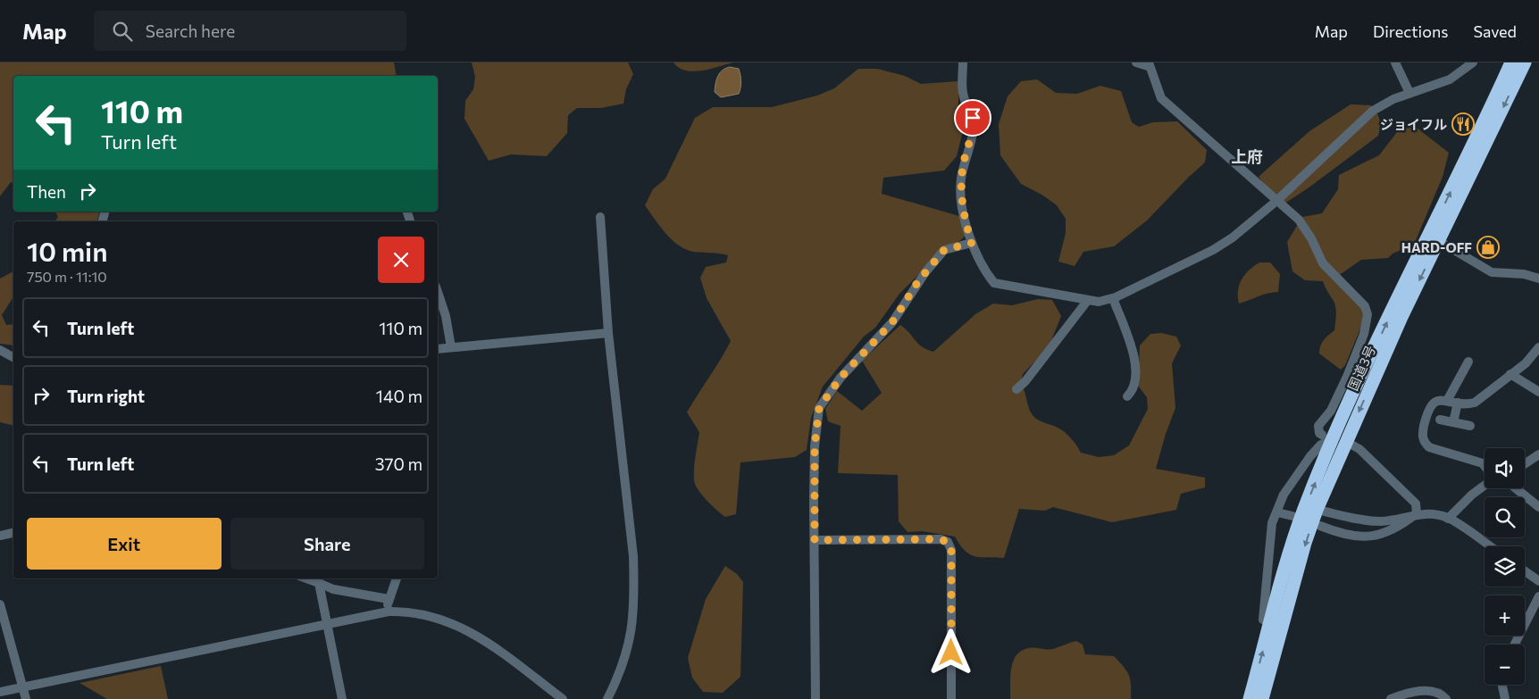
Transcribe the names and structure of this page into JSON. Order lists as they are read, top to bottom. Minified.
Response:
{"streets":{"highway":["国道3号"]},"districts":["上府"],"places":{"restaurant":["ジョイフル"],"shop":["HARD-OFF"]},"page":{"header":"Map","search":"Search here","nav":["Map","Directions","Saved"],"turn":["110 m","Turn left"],"then":"Then","heading":["10 min","750 m · 11:10"],"list":[{"name":"Turn left","value":"110 m"},{"name":"Turn right","value":"140 m"},{"name":"Turn left","value":"370 m"}],"map_buttons":["+","−"],"buttons":["Exit","Share"]}}
